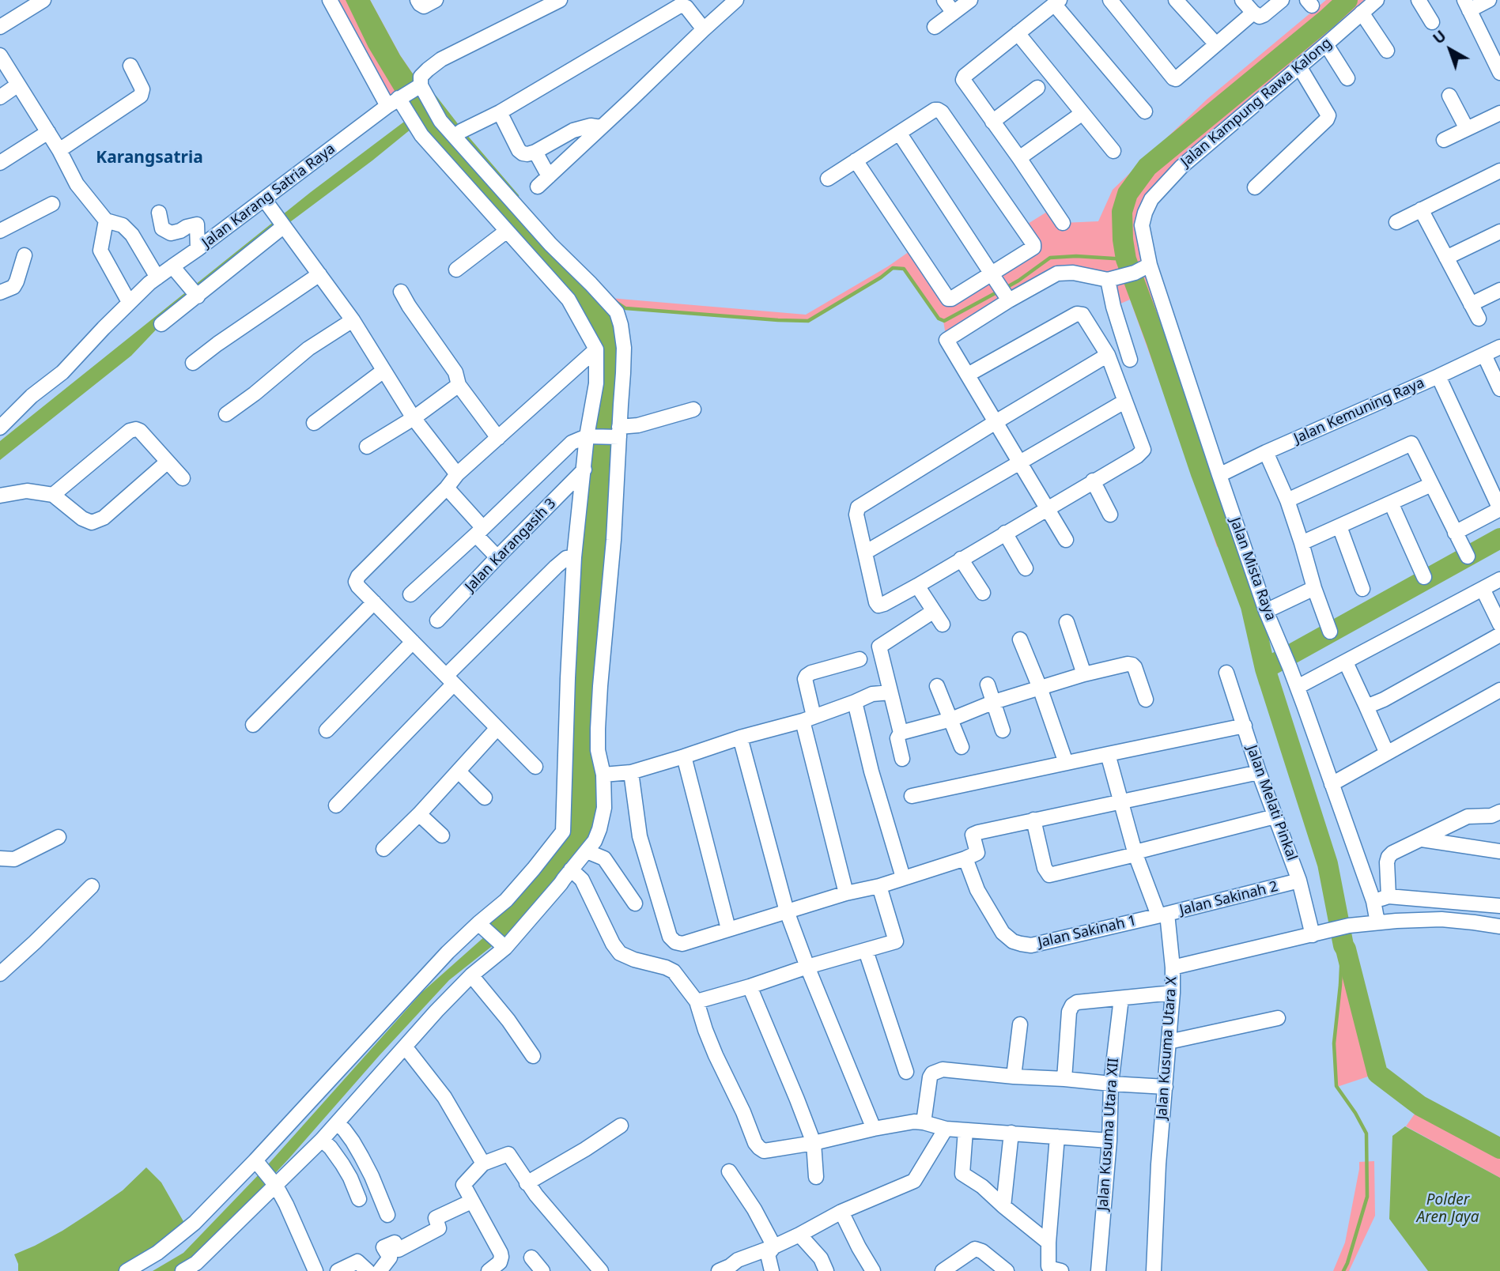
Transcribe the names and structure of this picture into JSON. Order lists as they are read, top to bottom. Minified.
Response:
{"streets":{"street":["Jalan Kampung Rawa Kalong","Jalan Karang Satria Raya","Jalan Kemuning Raya","Jalan Karangasih 3","Jalan Mista Raya","Jalan Melati Pinkal","Jalan Sakinah 2","Jalan Sakinah 1","Jalan Kusuma Utara X","Jalan Kusuma Utara XII"]},"crossings":[["Jalan Kampung Rawa Kalong","Jalan Mista Raya"],["Jalan Kemuning Raya","Jalan Mista Raya"],["Jalan Mista Raya","Jalan Kusuma Utara X"],["Jalan Melati Pinkal","Jalan Sakinah 2"],["Jalan Melati Pinkal","Jalan Kusuma Utara X"],["Jalan Sakinah 2","Jalan Sakinah 1"]],"districts":["Karangsatria"],"water":["Polder Aren Jaya"],"north":"top left"}
